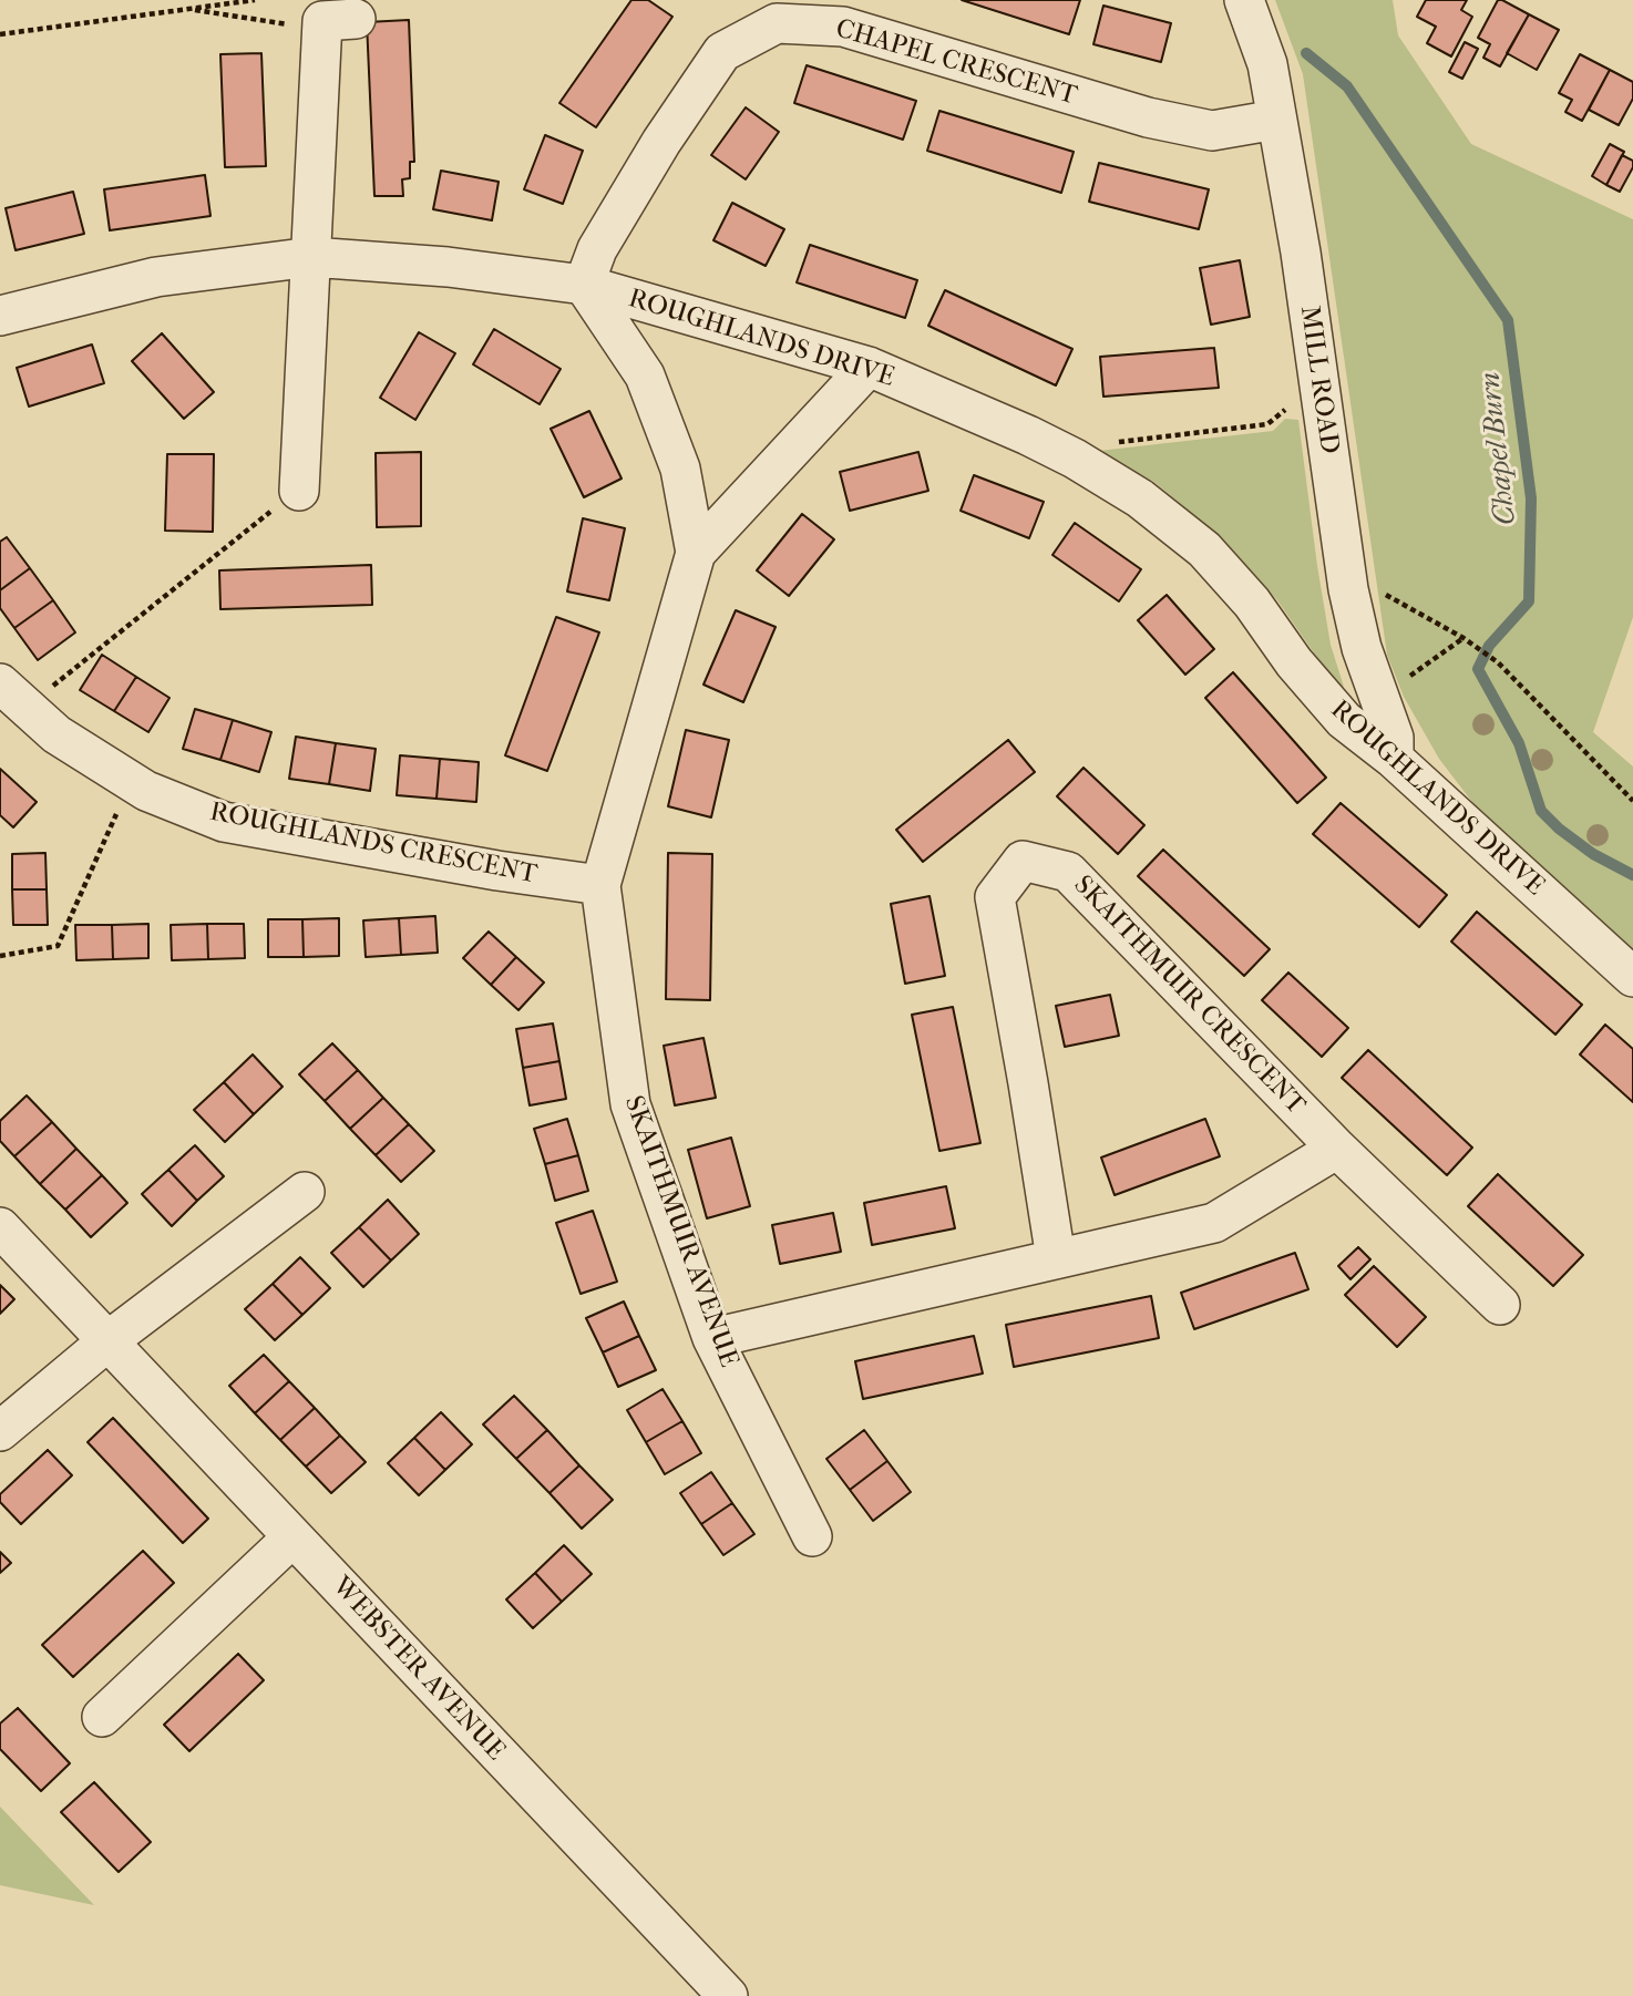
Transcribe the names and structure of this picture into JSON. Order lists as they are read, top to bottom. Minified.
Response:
{"streets":{"street":["CHAPEL CRESCENT","ROUGHLANDS DRIVE","MILL ROAD","ROUGHLANDS CRESCENT","SKAITHMUIR CRESCENT","SKAITHMUIR AVENUE","WEBSTER AVENUE"]},"crossings":[["CHAPEL CRESCENT","ROUGHLANDS DRIVE"],["CHAPEL CRESCENT","MILL ROAD"],["CHAPEL CRESCENT","SKAITHMUIR AVENUE"],["ROUGHLANDS DRIVE","MILL ROAD"],["ROUGHLANDS DRIVE","SKAITHMUIR AVENUE"],["ROUGHLANDS CRESCENT","SKAITHMUIR AVENUE"]],"water":["Chapel Burn"]}
